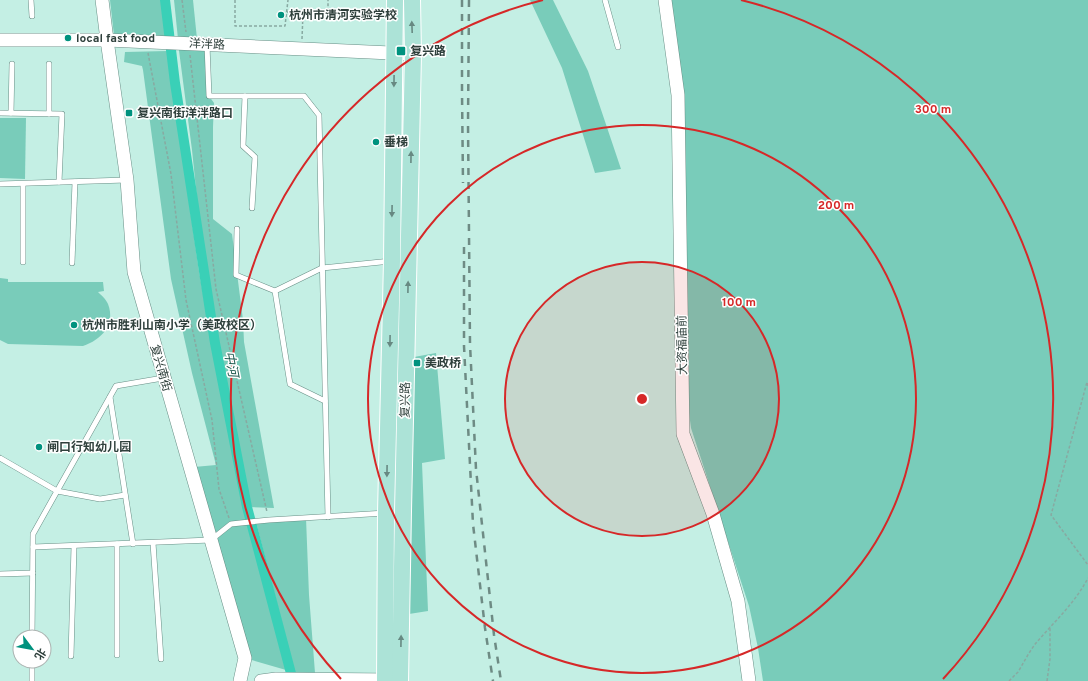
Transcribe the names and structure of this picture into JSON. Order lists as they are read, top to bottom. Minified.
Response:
{"streets":{"main road":["复兴路"],"street":["洋泮路","大资福庙前","复兴南街"]},"crossings":[["洋泮路","复兴南街"],["洋泮路","复兴路"]],"water":["中河"],"places":{"other":["杭州市清河实验学校","local fast food","垂梯","杭州市胜利山南小学（美政校区）","闸口行知幼儿园"],"transit":["复兴路","复兴南街洋泮路口","美政桥"]},"north":"bottom right","rings":["300 m","200 m","100 m"]}
